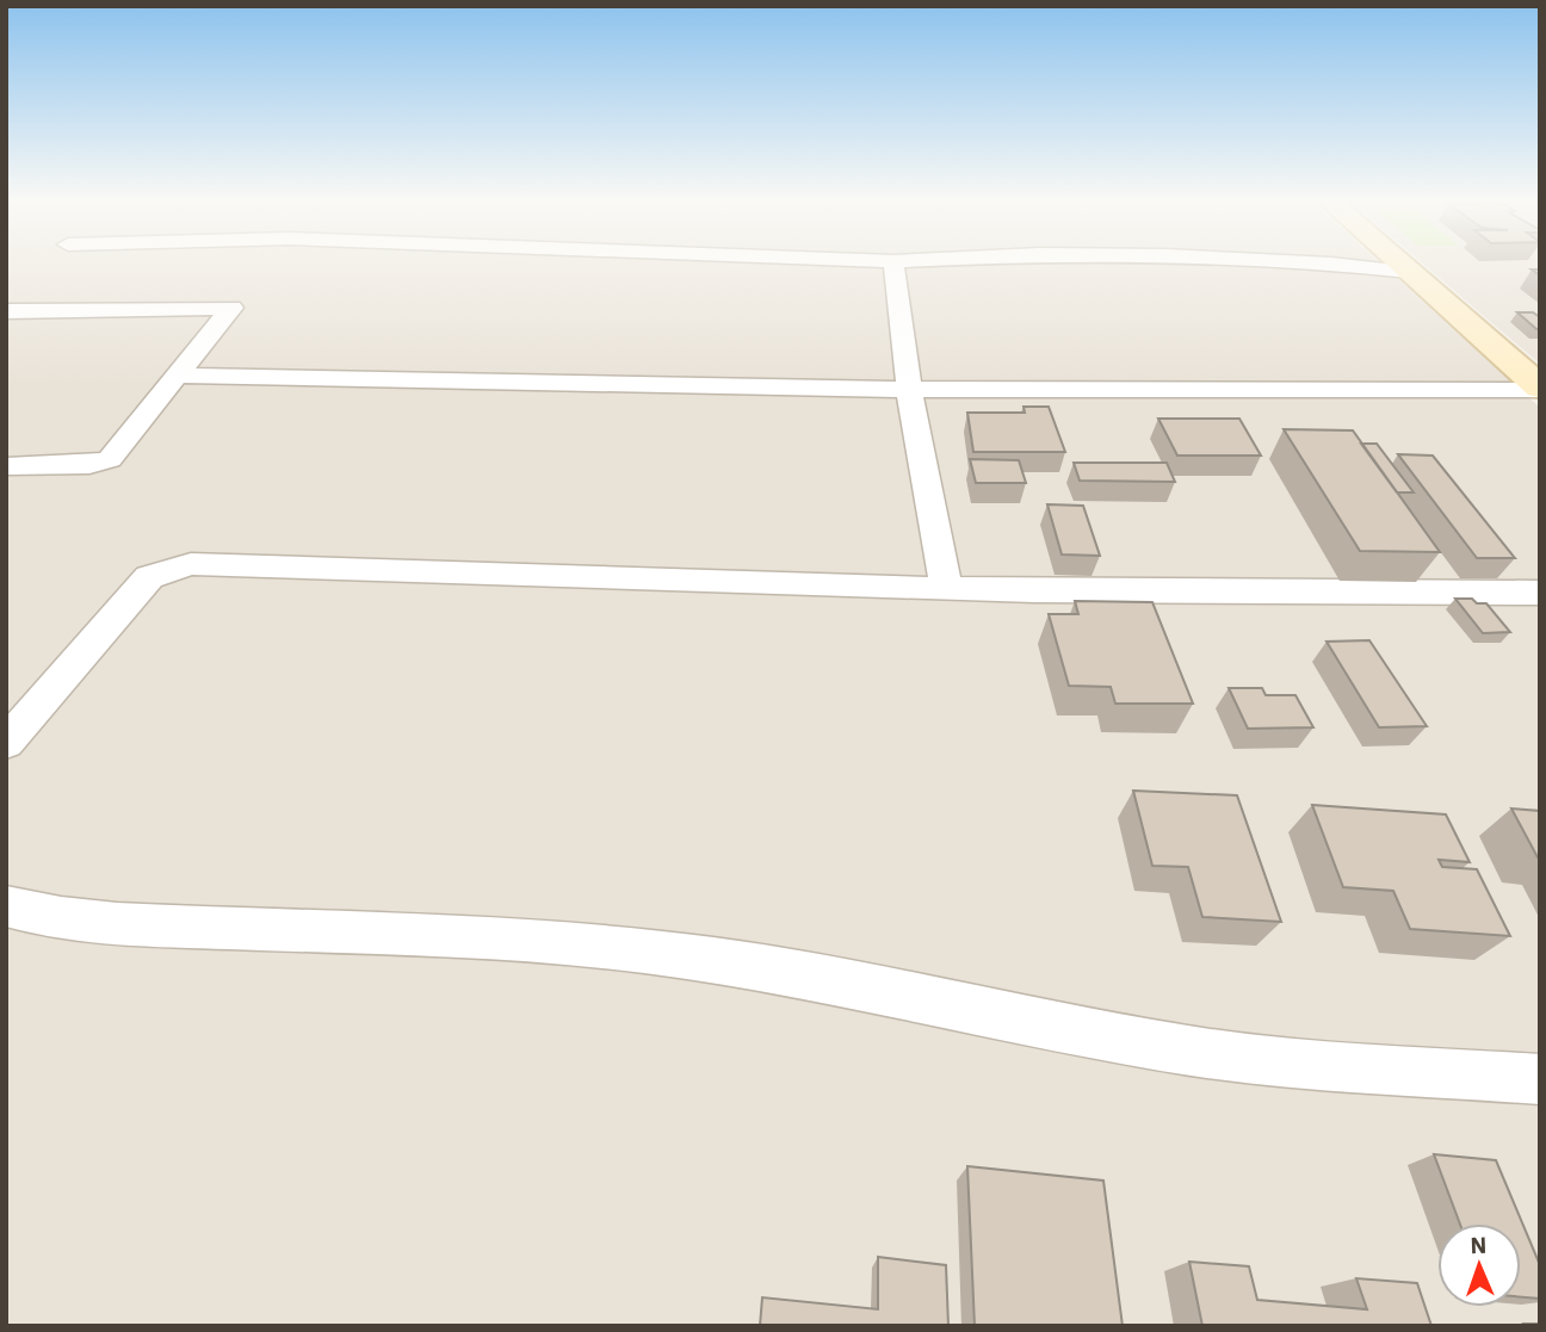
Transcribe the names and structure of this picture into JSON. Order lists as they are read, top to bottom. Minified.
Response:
{"north":"top"}
